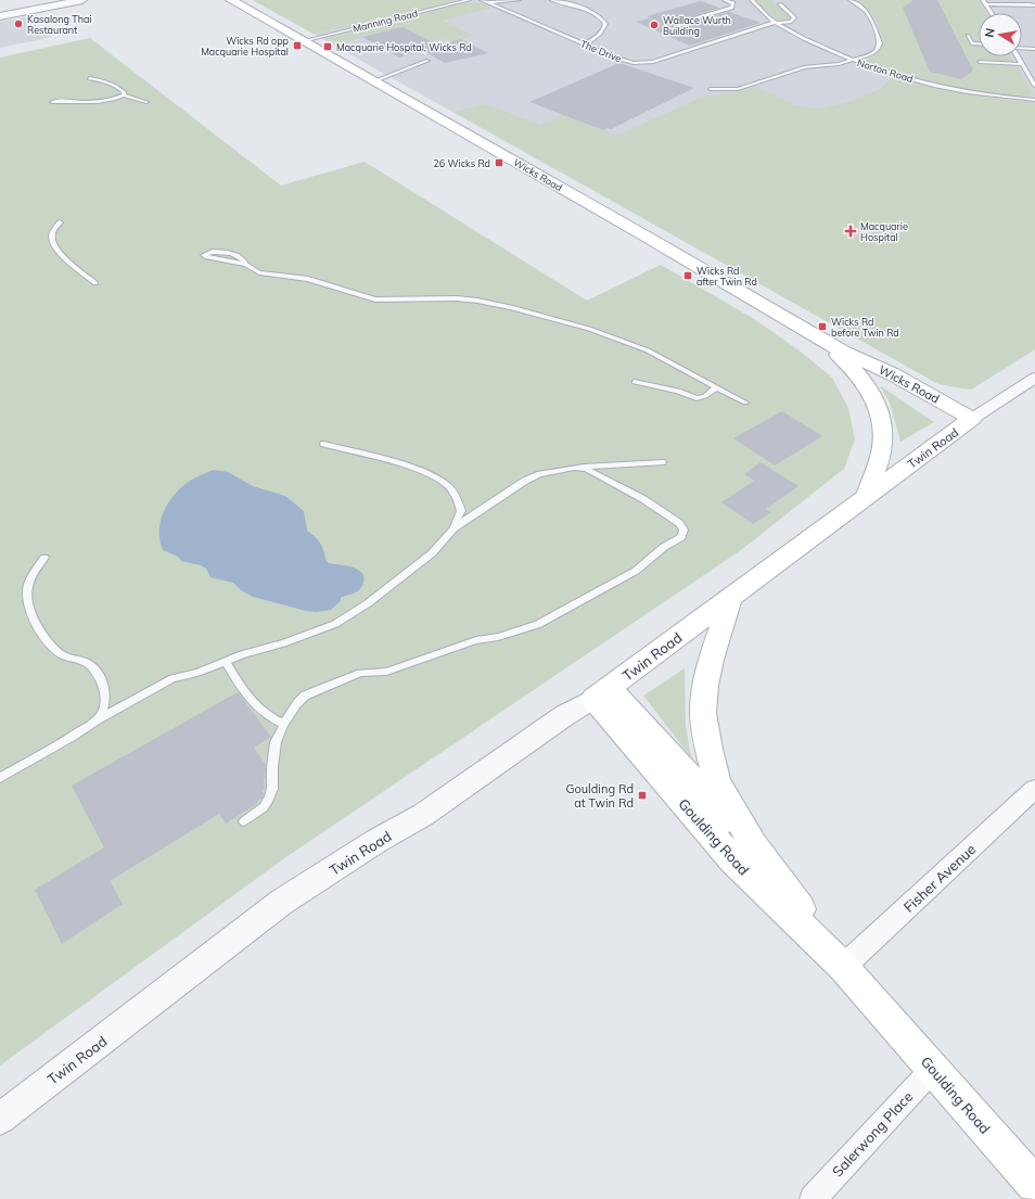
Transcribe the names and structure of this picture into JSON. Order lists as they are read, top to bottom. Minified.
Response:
{"streets":{"main road":["Wicks Road","Twin Road","Goulding Road"],"street":["Fisher Avenue","Salerwong Place"],"lane":["Manning Road","The Drive","Norton Road"]},"crossings":[["Manning Road","Wicks Road"],["The Drive","Norton Road"],["Wicks Road","Twin Road"],["Twin Road","Goulding Road"],["Goulding Road","Fisher Avenue"],["Goulding Road","Salerwong Place"]],"places":{"other":["Kasalong Thai Restaurant","Wallace Wurth Building"],"transit":["Wicks Rd opp Macquarie Hospital","Macquarie Hospital, Wicks Rd","26 Wicks Rd","Wicks Rd after Twin Rd","Wicks Rd before Twin Rd","Goulding Rd at Twin Rd"],"health":["Macquarie Hospital"]},"north":"left"}
